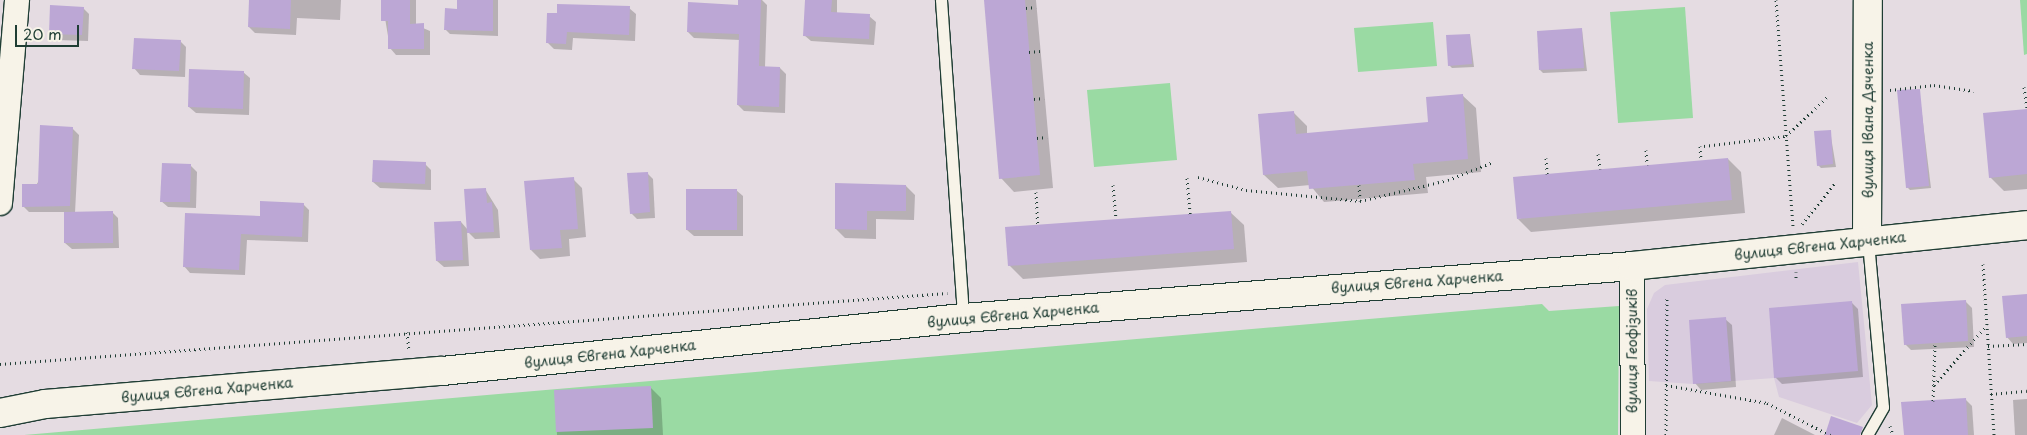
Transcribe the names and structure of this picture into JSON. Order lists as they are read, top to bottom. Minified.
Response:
{"streets":{"main road":["вулиця Івана Дяченка","вулиця Євгена Харченка"],"street":["вулиця Геофізиків"]},"crossings":[["вулиця Івана Дяченка","вулиця Євгена Харченка"],["вулиця Євгена Харченка","вулиця Геофізиків"]],"scale_bar":"20 m"}
